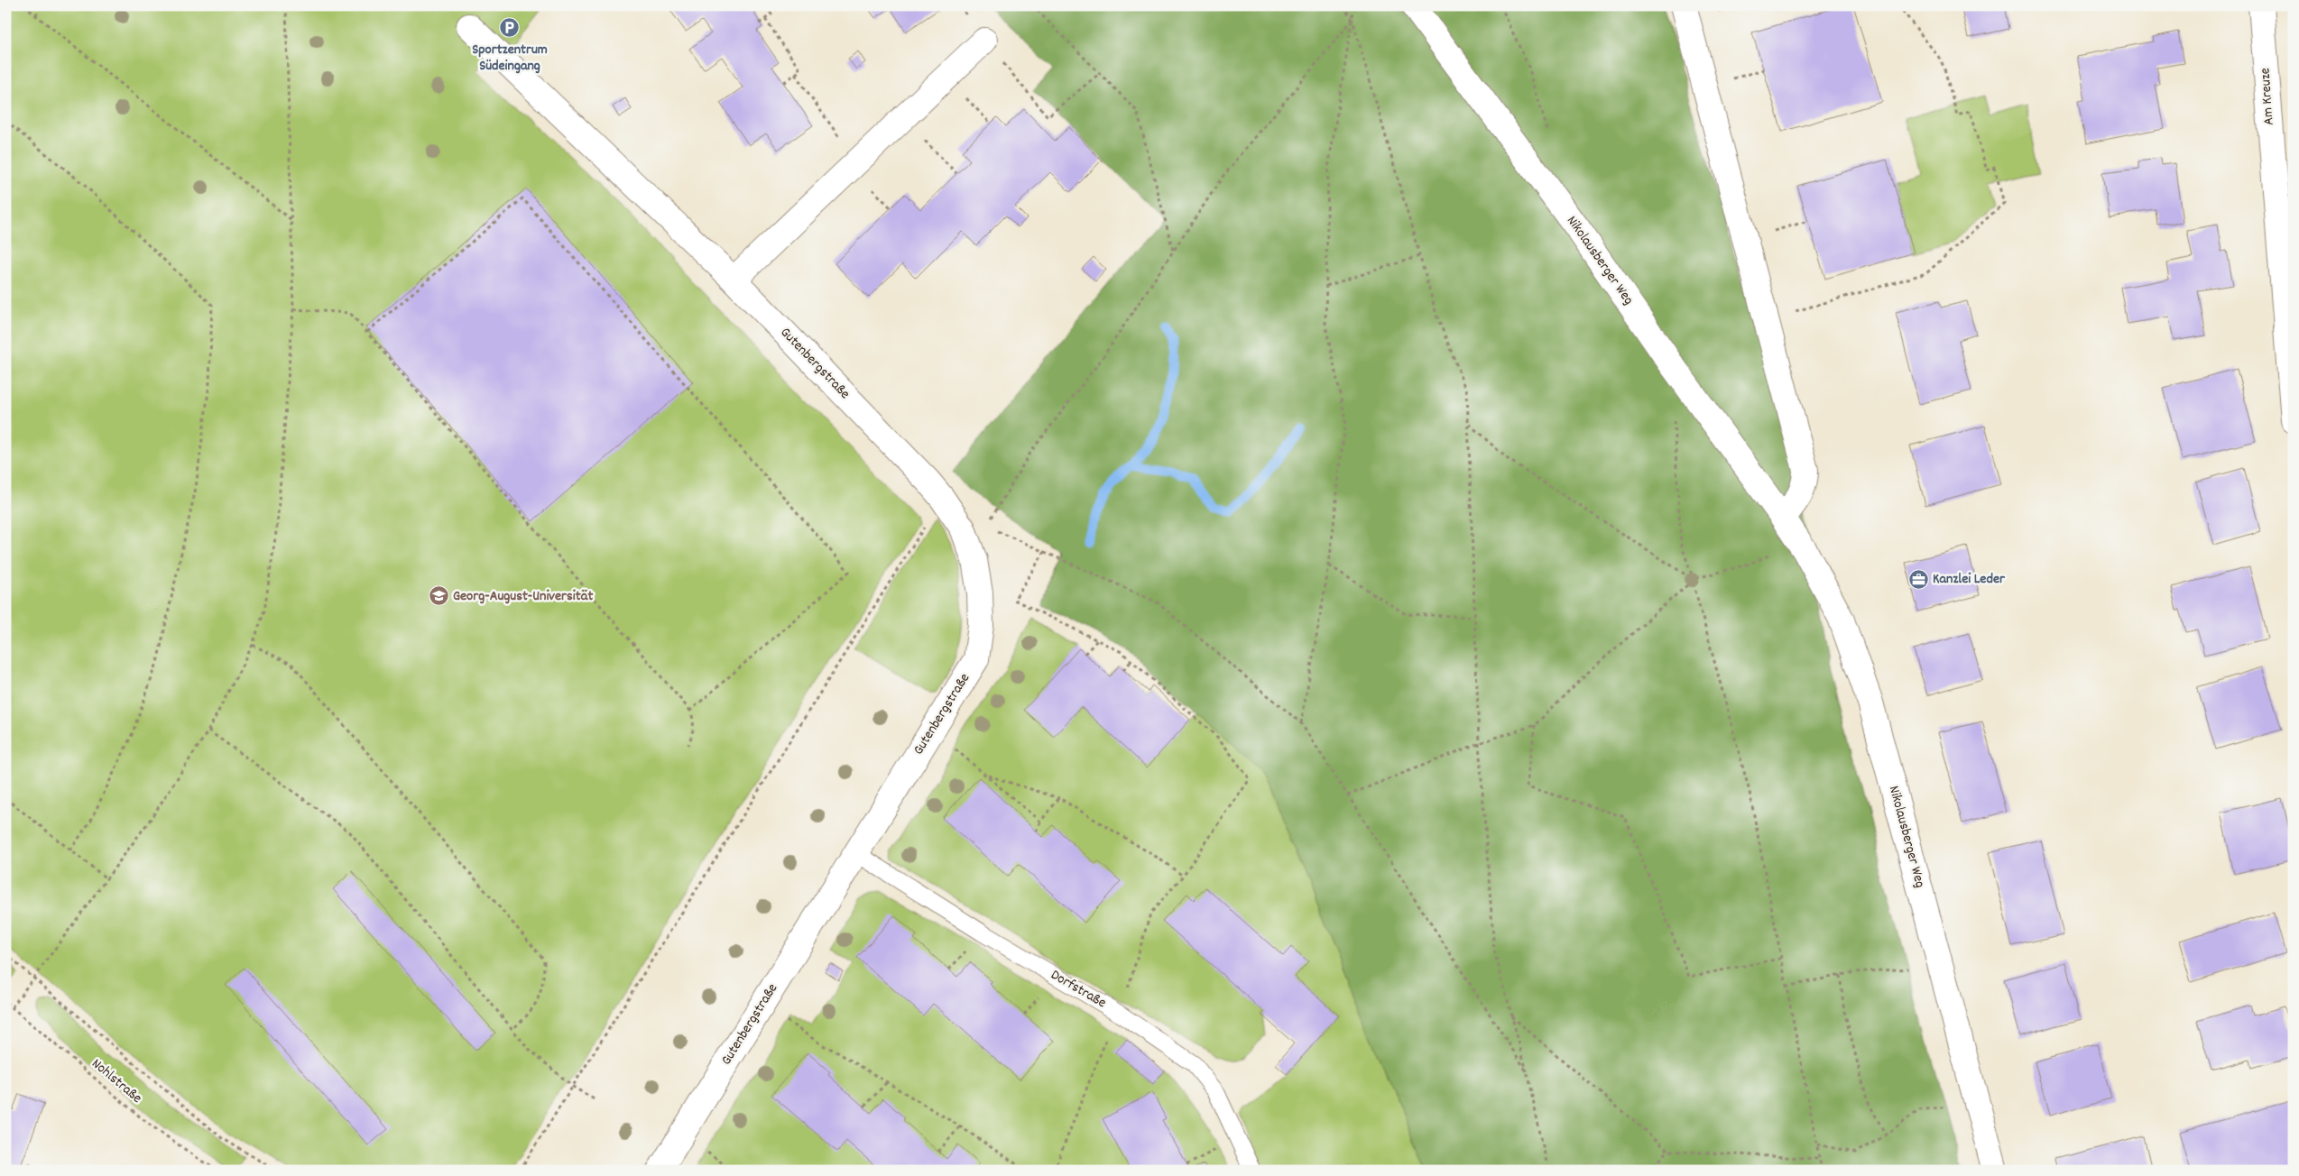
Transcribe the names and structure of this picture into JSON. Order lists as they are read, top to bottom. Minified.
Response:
{"streets":{"street":["Am Kreuze","Nikolausberger Weg","Gutenbergstraße"],"lane":["Dorfstraße"],"path":["Nohlstraße"]},"crossings":[["Gutenbergstraße","Dorfstraße"]],"places":{"parking":["Sportzentrum Südeingang"],"office":["Kanzlei Leder"],"school or university":["Georg-August-Universität"]}}
